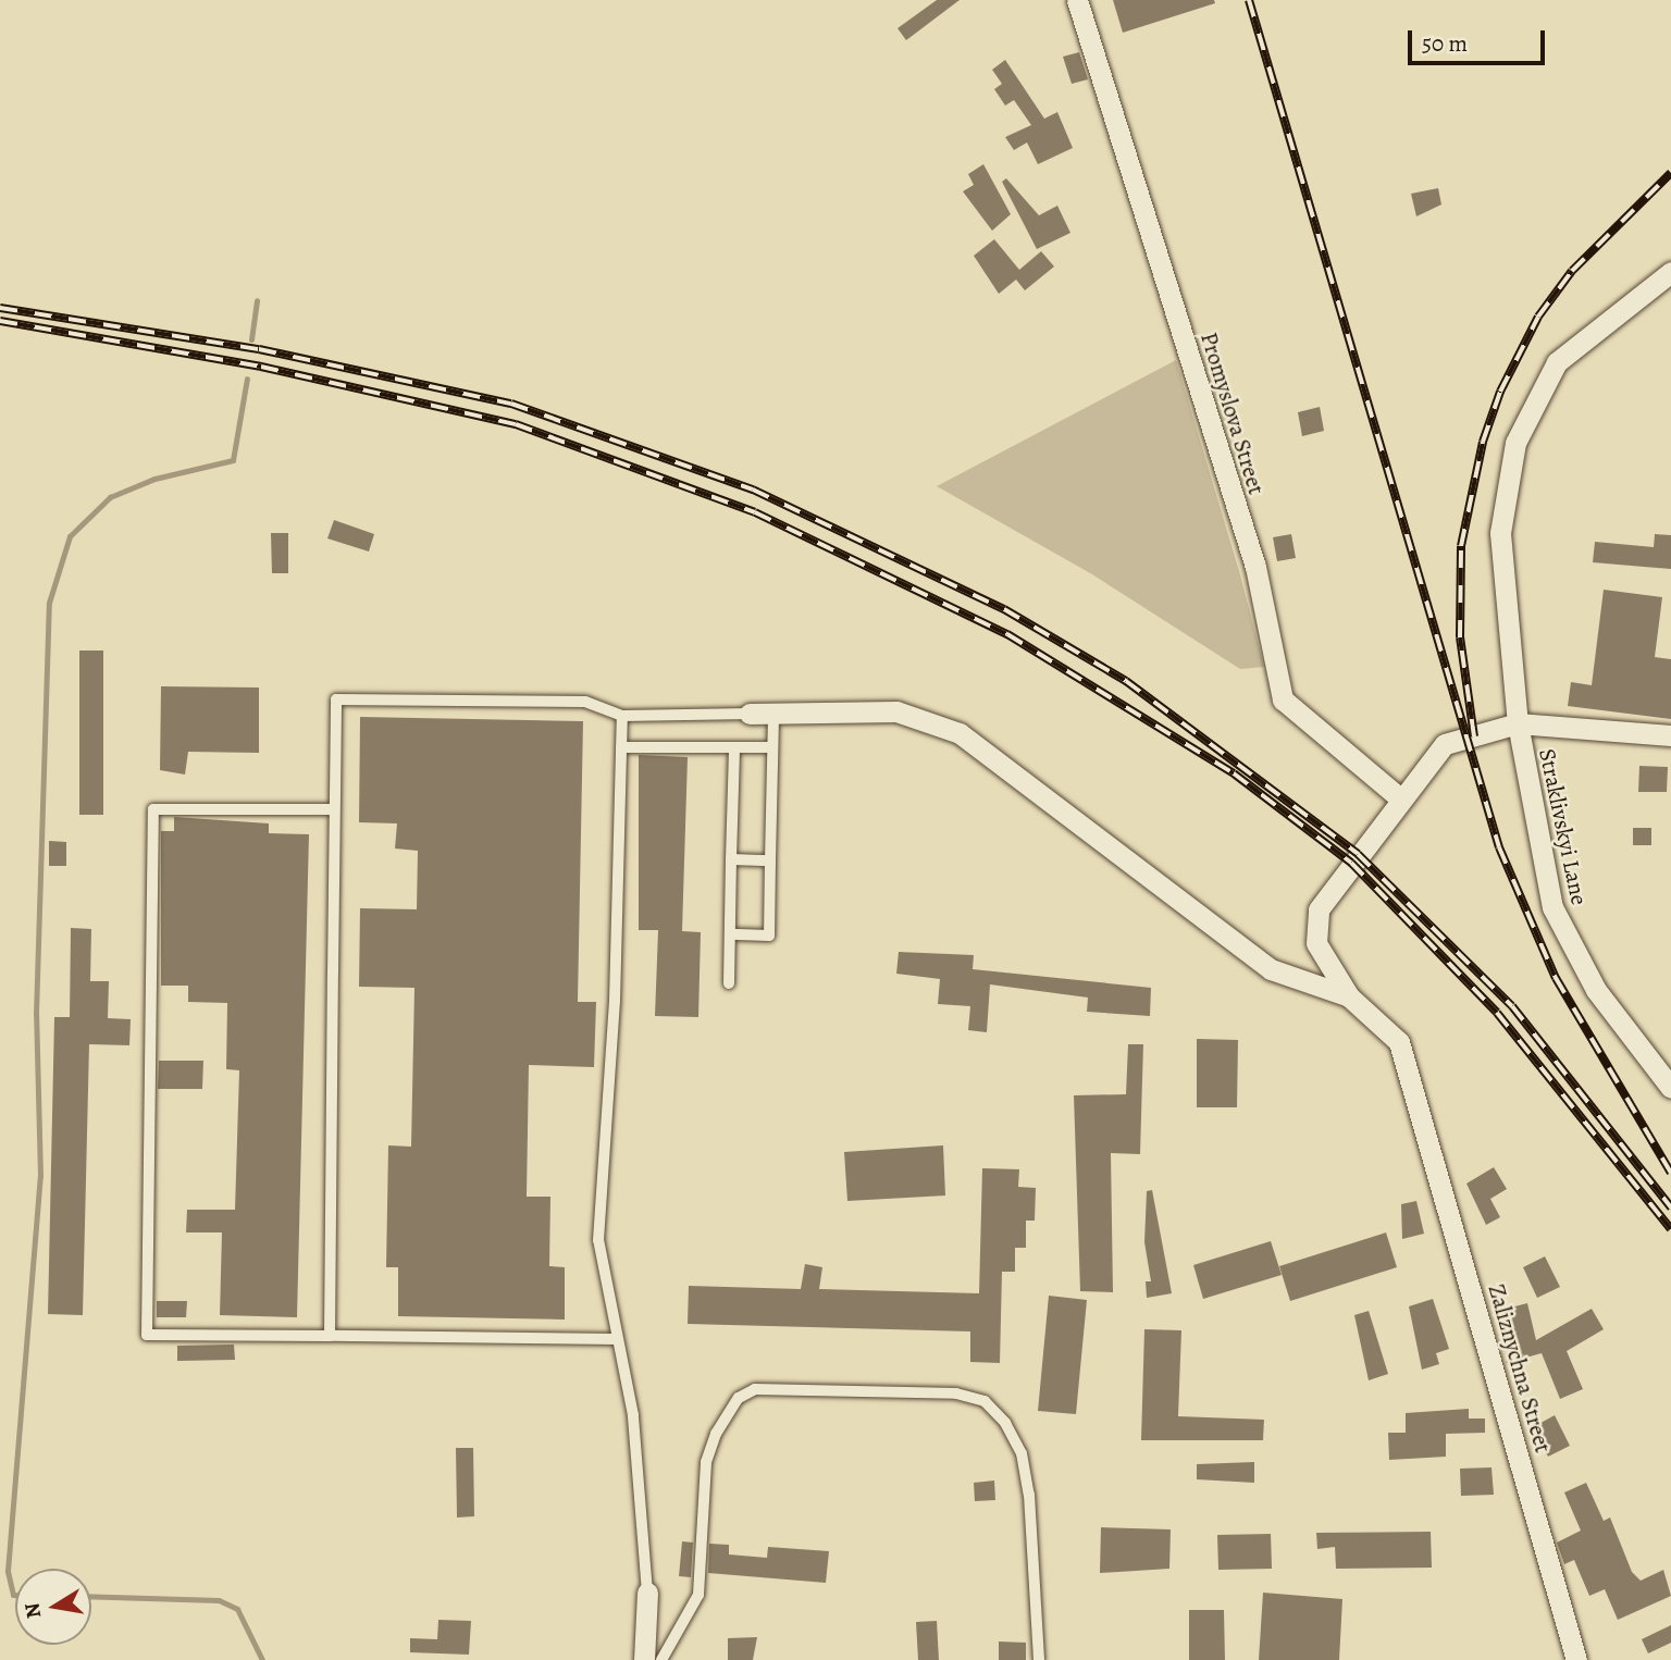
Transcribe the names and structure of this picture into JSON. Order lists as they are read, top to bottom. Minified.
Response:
{"streets":{"street":["Promyslova Street","Straklivskyi Lane","Zaliznychna Street"]},"scale_bar":"50 m","north":"left"}
